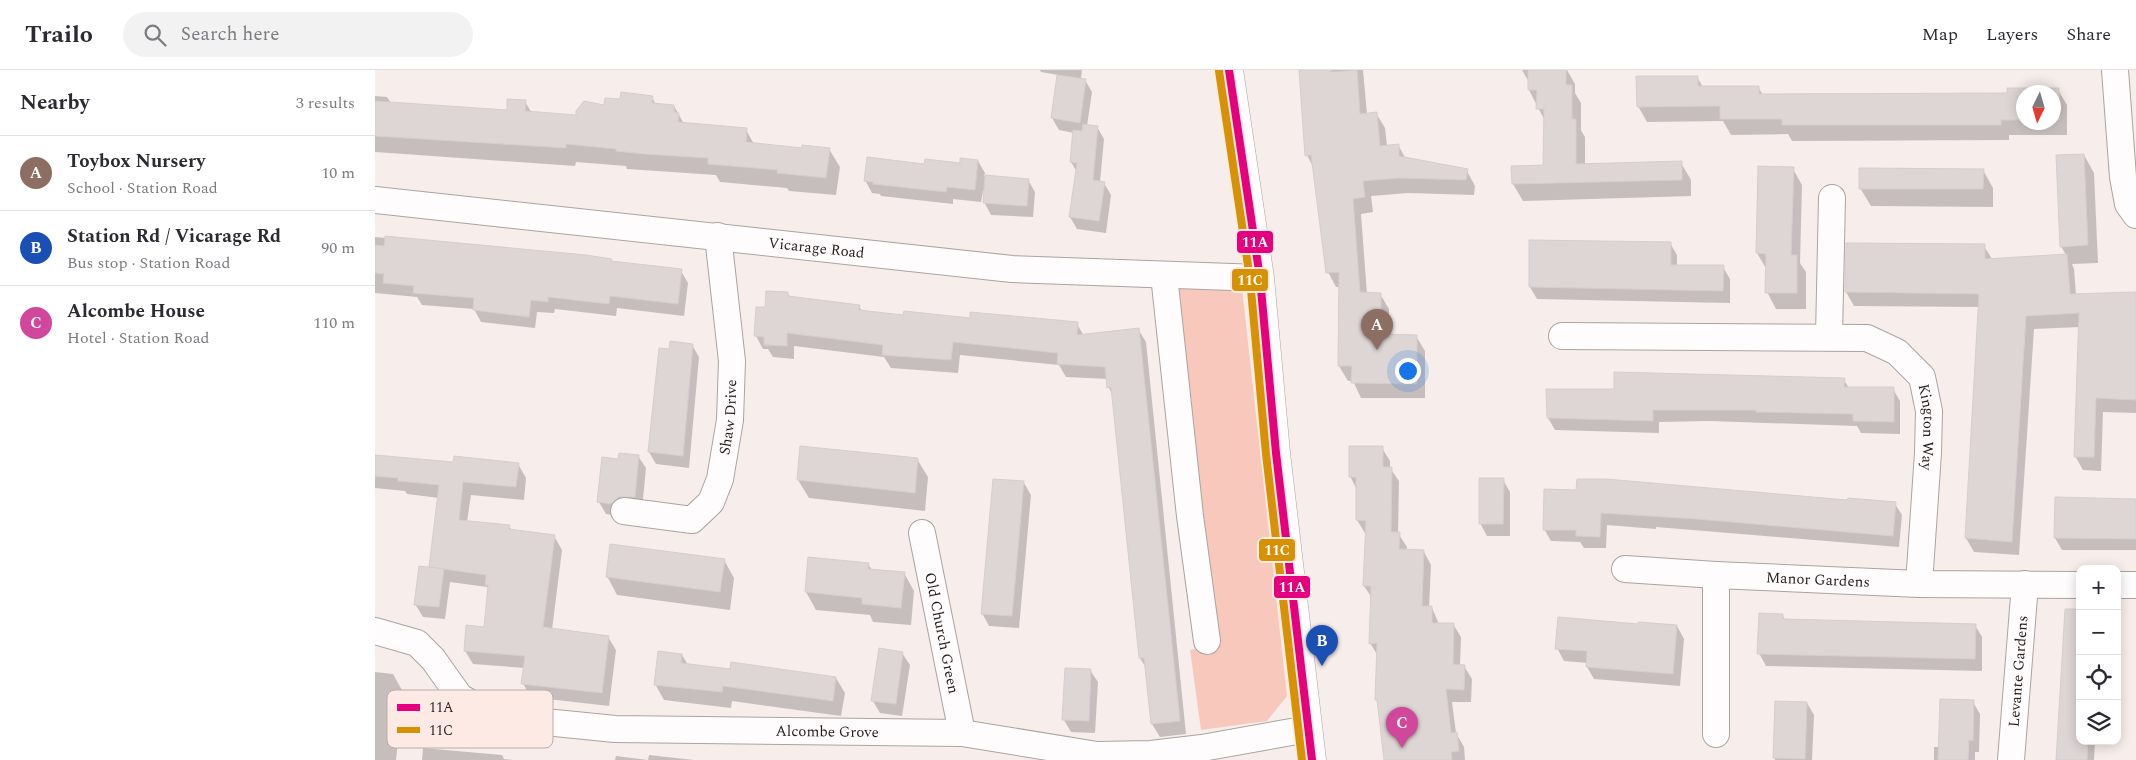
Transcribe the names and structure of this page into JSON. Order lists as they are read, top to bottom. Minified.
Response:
{"streets":{"street":["Vicarage Road","Shaw Drive","Kington Way","Manor Gardens","Old Church Green","Levante Gardens","Alcombe Grove"]},"crossings":[["Vicarage Road","Shaw Drive"],["Kington Way","Manor Gardens"],["Manor Gardens","Levante Gardens"],["Old Church Green","Alcombe Grove"]],"lines":["transit line 11A","transit line 11C"],"legend":["11A","11C"],"north":"bottom","page":{"header":"Trailo","search":"Search here","nav":["Map","Layers","Share"],"heading":["Nearby","3 results"],"list":[{"mark":"A","name":"Toybox Nursery","note":"School · Station Road","value":"10 m"},{"mark":"B","name":"Station Rd / Vicarage Rd","note":"Bus stop · Station Road","value":"90 m"},{"mark":"C","name":"Alcombe House","note":"Hotel · Station Road","value":"110 m"}],"pins":["A","B","C"],"map_buttons":["+","−"]}}
